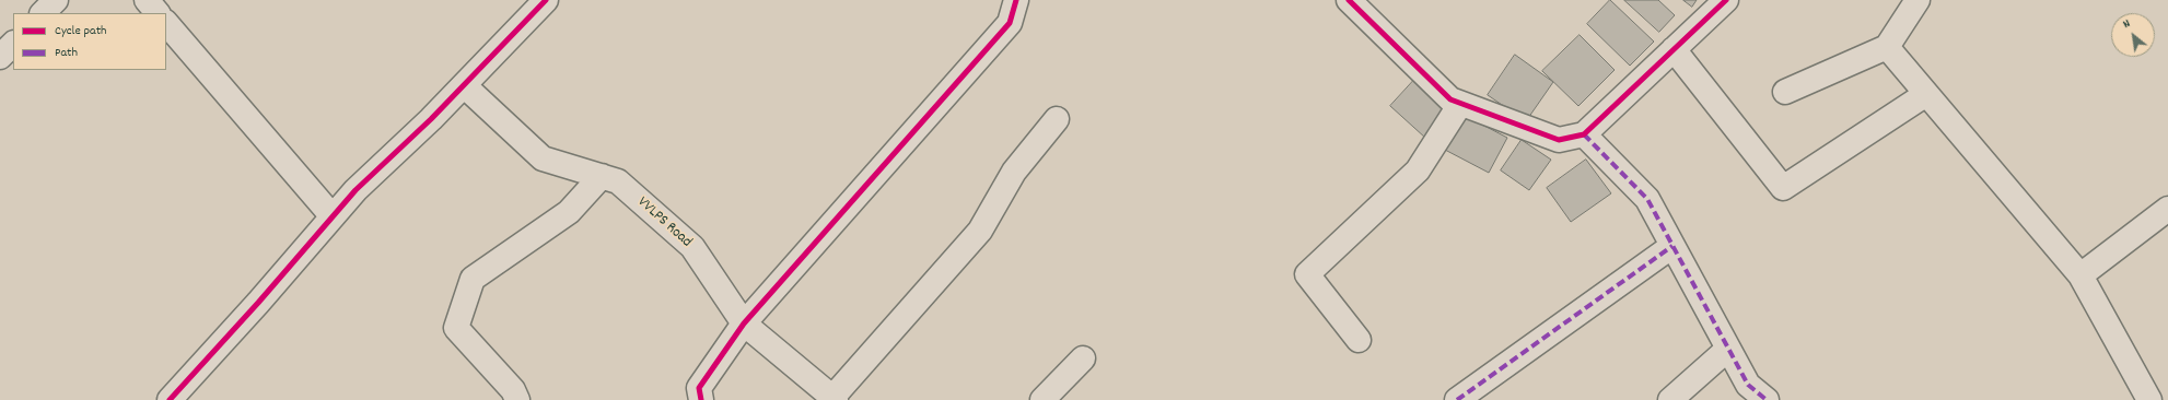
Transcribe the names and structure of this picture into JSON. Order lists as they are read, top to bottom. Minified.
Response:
{"streets":{"street":["VVLPS Road"]},"legend":["Cycle path","Path"],"north":"top left"}
